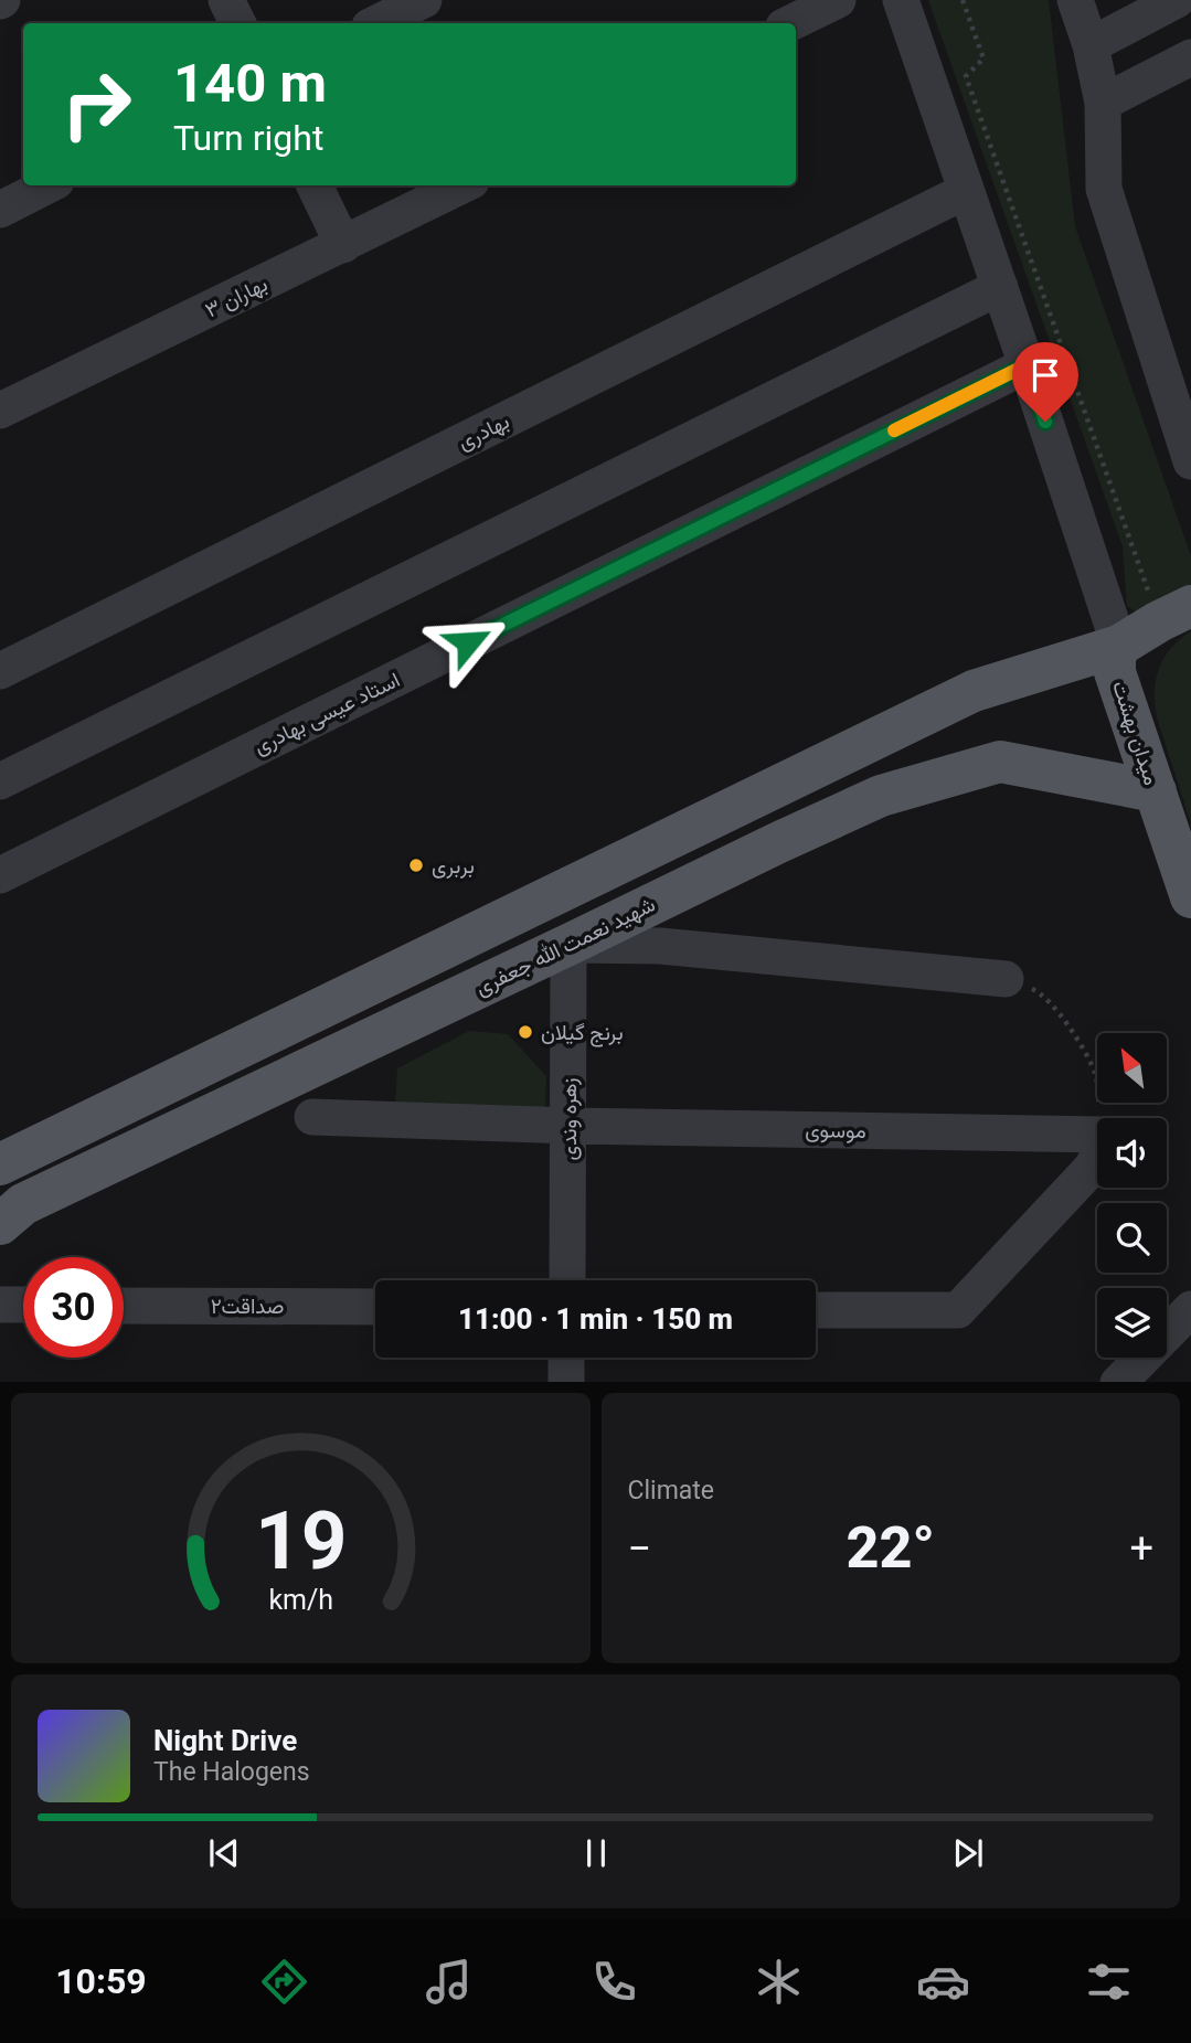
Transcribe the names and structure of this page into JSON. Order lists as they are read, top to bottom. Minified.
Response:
{"streets":{"main road":["میدان بهشت","شهید نعمت الله جعفری"],"street":["بهاران ۳","بهادری","استاد عیسی بهادری","زهره وندی","موسوی","صداقت۲"]},"crossings":[["میدان بهشت","شهید نعمت الله جعفری"],["شهید نعمت الله جعفری","زهره وندی"],["زهره وندی","موسوی"]],"places":["بربری","برنج گیلان"],"north":"top left","page":{"turn":["140 m","Turn right"],"limit":"30","trip":"11:00 · 1 min · 150 m","tile":"Climate","heat":["−","22°","+"],"song":["Night Drive","The Halogens"],"tabs":"10:59","gauge":["19","km/h"]}}
